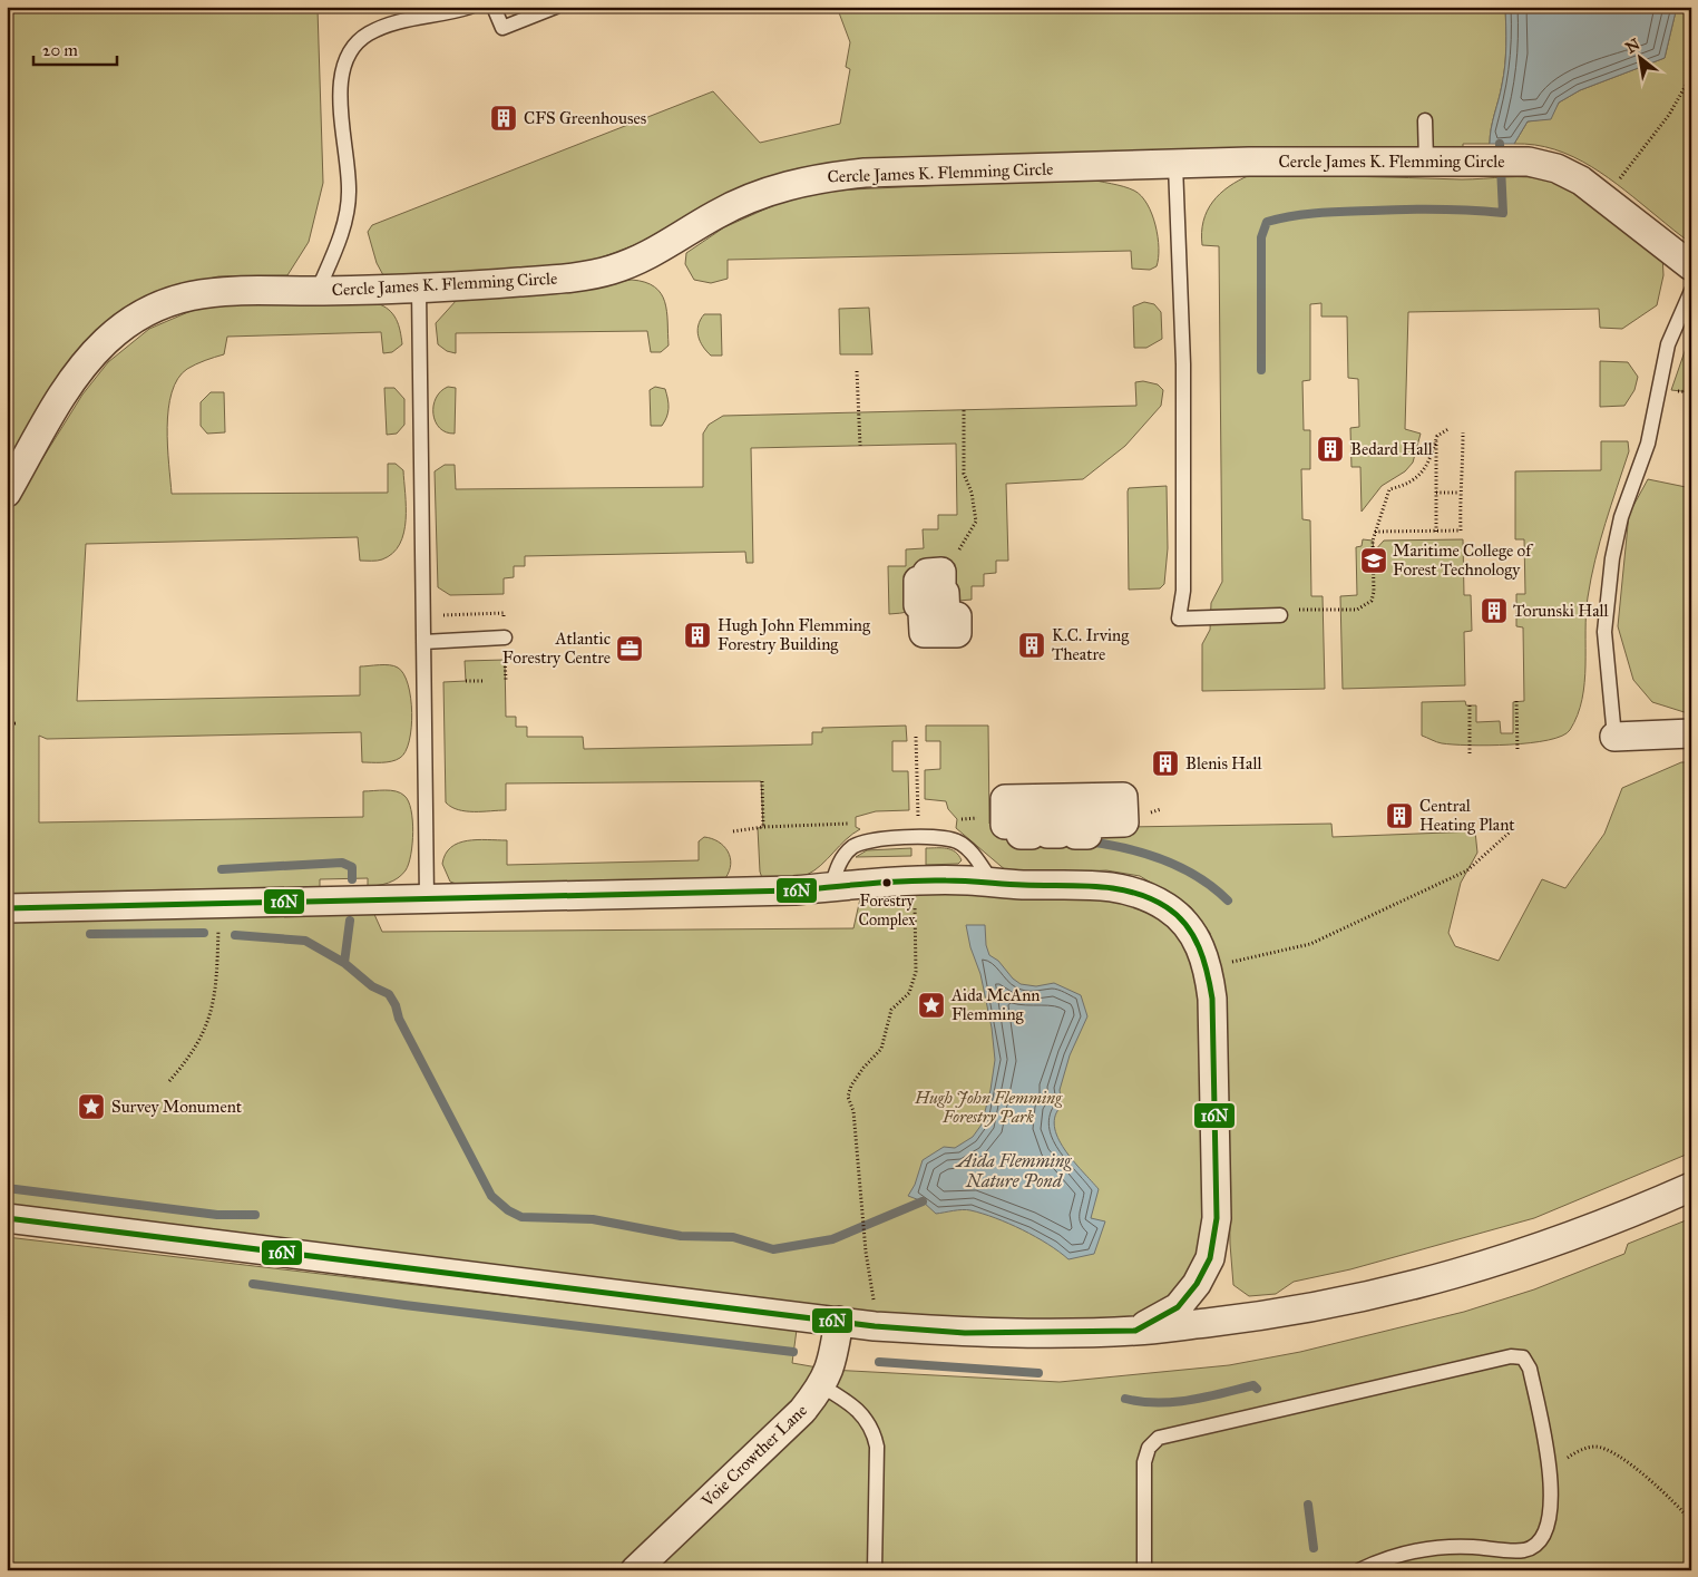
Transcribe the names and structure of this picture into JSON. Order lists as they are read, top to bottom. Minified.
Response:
{"streets":{"street":["Cercle James K. Flemming Circle","Voie Crowther Lane"]},"water":["Aida Flemming Nature Pond"],"parks":["Hugh John Flemming Forestry Park"],"places":{"building":["CFS Greenhouses","Bedard Hall","Torunski Hall","Hugh John Flemming Forestry Building","K.C. Irving Theatre","Blenis Hall","Central Heating Plant"],"school or university":["Maritime College of Forest Technology"],"office":["Atlantic Forestry Centre"],"other":["Forestry Complex"],"place":["Aida McAnn Flemming","Survey Monument"]},"lines":["transit line 16N"],"scale_bar":"20 m","north":"top left"}
